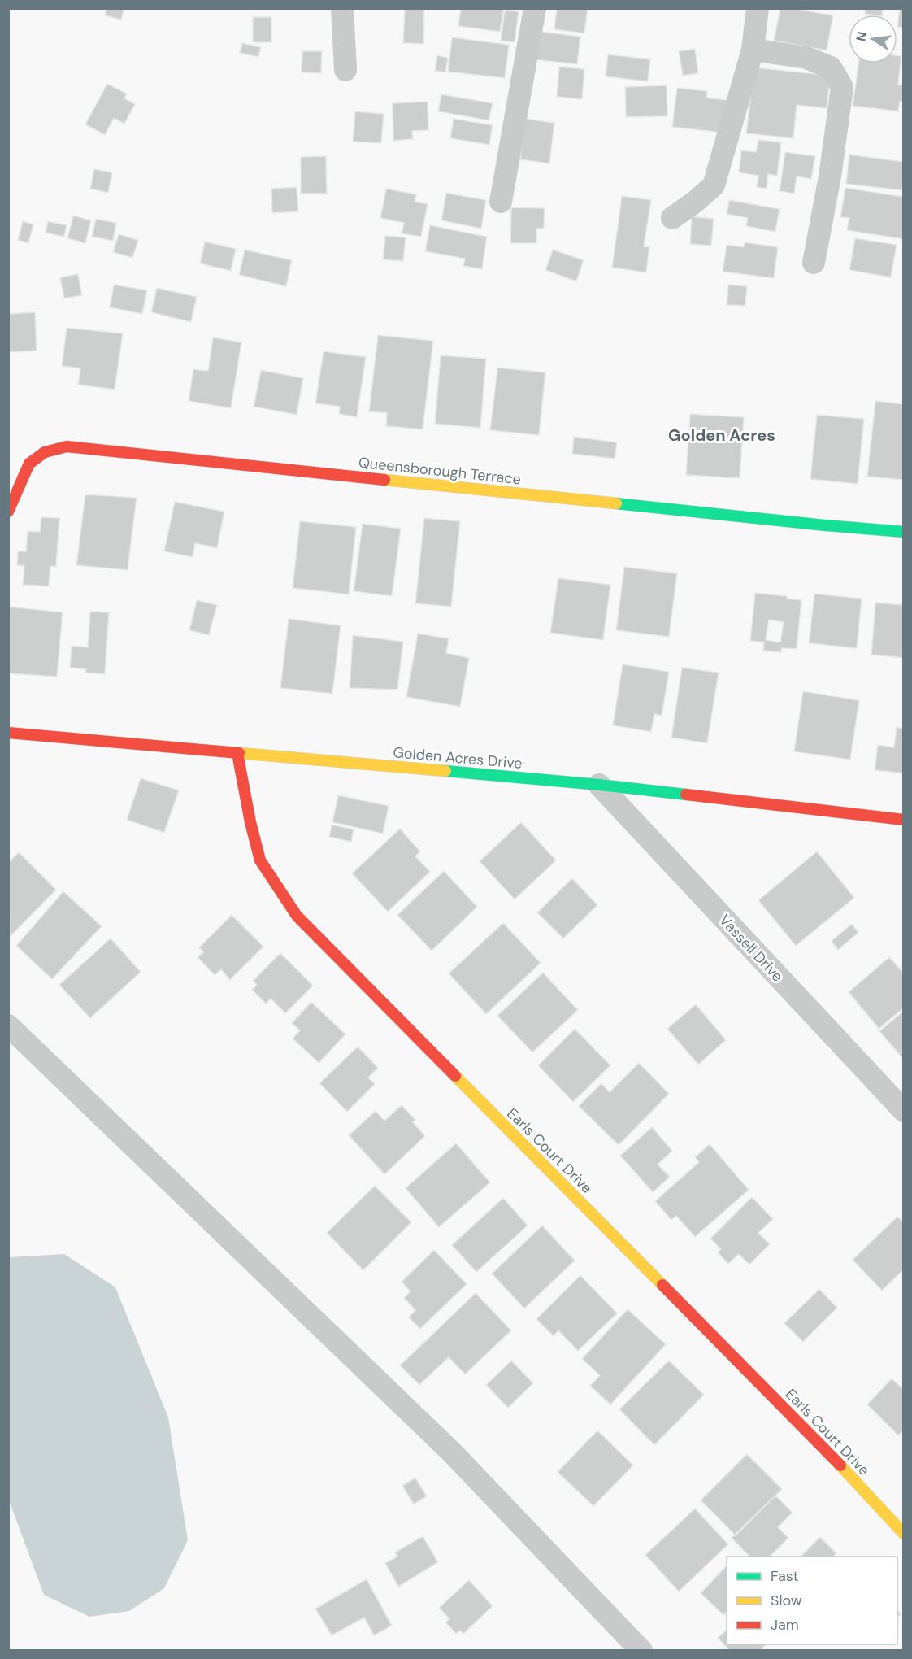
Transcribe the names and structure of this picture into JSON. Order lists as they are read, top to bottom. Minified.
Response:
{"streets":{"street":["Queensborough Terrace","Golden Acres Drive","Vassell Drive","Earls Court Drive"]},"crossings":[["Golden Acres Drive","Vassell Drive"],["Golden Acres Drive","Earls Court Drive"]],"districts":["Golden Acres"],"legend":["Fast","Slow","Jam"],"north":"left"}
